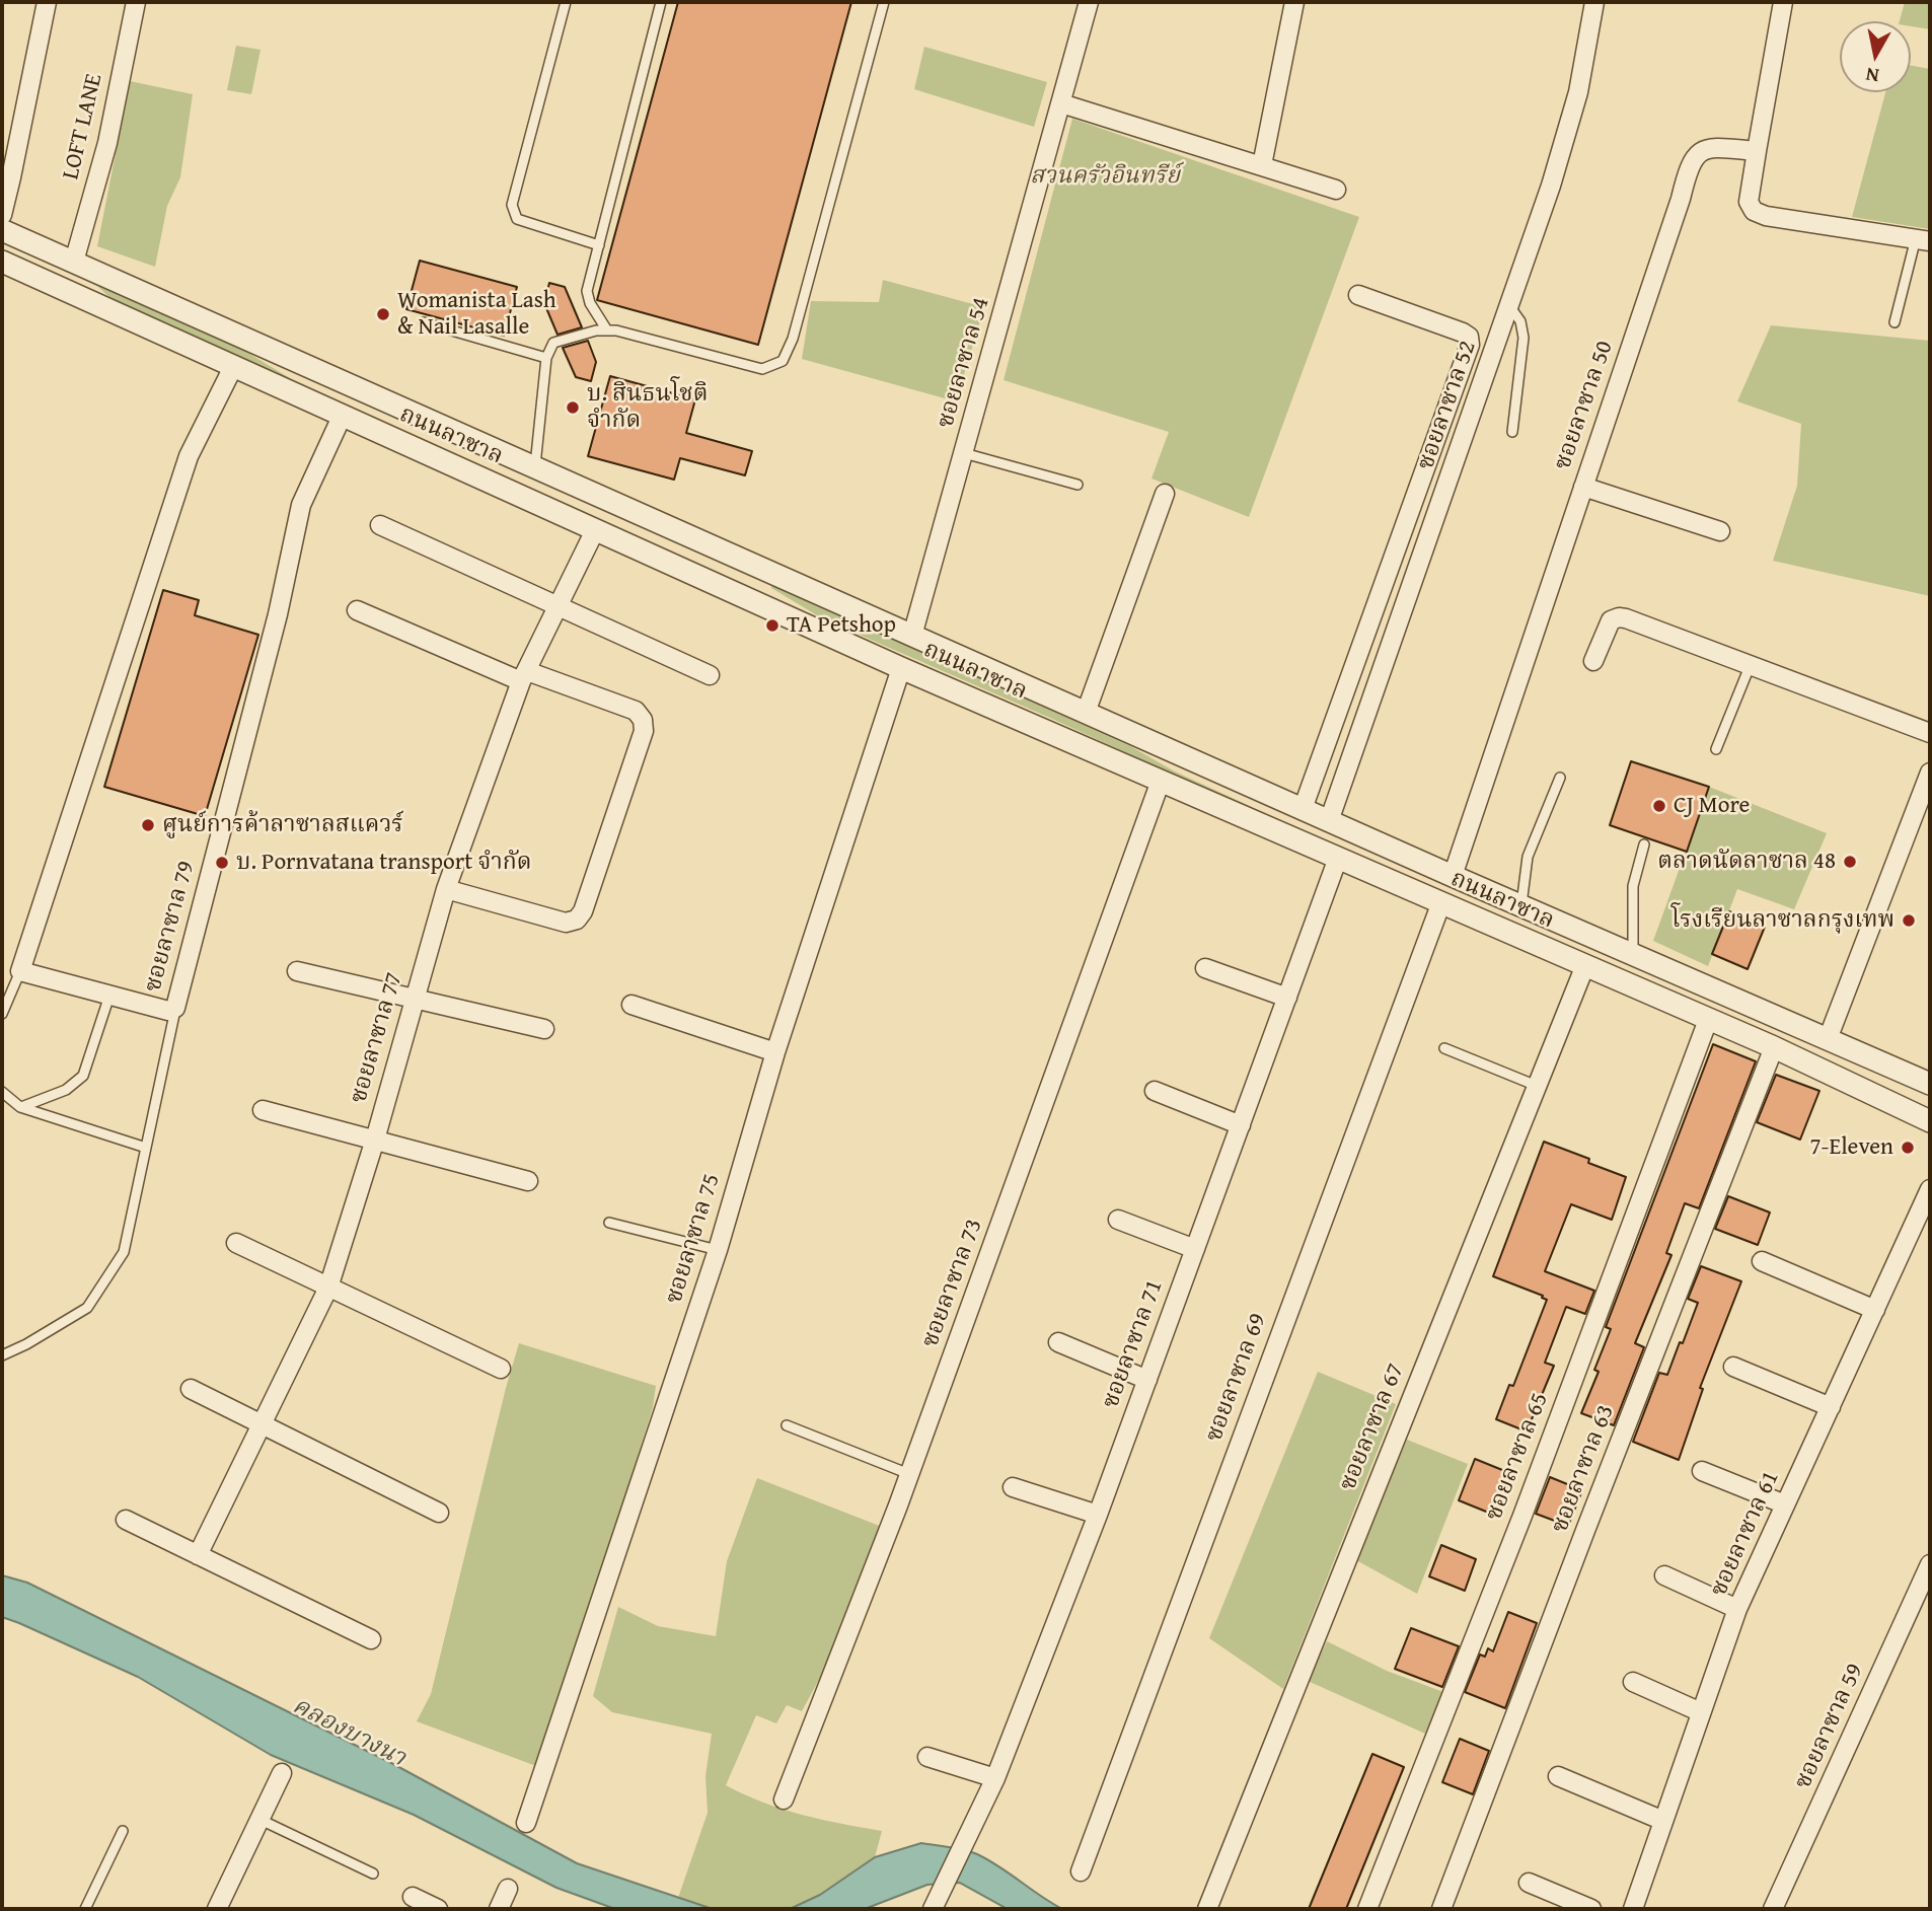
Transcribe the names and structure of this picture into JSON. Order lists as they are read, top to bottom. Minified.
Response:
{"streets":{"street":["LOFT LANE","ซอยลาซาล 54","ซอยลาซาล 52","ซอยลาซาล 50","ถนนลาซาล","ซอยลาซาล 79","ซอยลาซาล 77","ซอยลาซาล 75","ซอยลาซาล 73","ซอยลาซาล 71","ซอยลาซาล 69","ซอยลาซาล 67","ซอยลาซาล 65","ซอยลาซาล 63","ซอยลาซาล 61","ซอยลาซาล 59"]},"crossings":[["LOFT LANE","ถนนลาซาล"],["ซอยลาซาล 54","ถนนลาซาล"],["ซอยลาซาล 52","ถนนลาซาล"],["ซอยลาซาล 50","ถนนลาซาล"],["ถนนลาซาล","ซอยลาซาล 79"],["ถนนลาซาล","ซอยลาซาล 77"],["ถนนลาซาล","ซอยลาซาล 75"],["ถนนลาซาล","ซอยลาซาล 73"],["ถนนลาซาล","ซอยลาซาล 71"],["ถนนลาซาล","ซอยลาซาล 69"],["ถนนลาซาล","ซอยลาซาล 67"],["ถนนลาซาล","ซอยลาซาล 65"],["ถนนลาซาล","ซอยลาซาล 63"]],"water":["คลองบางนา"],"parks":["สวนครัวอินทรีย์"],"places":["Womanista Lash & Nail Lasalle","บ. สินธนโชติ จำกัด","TA Petshop","CJ More","ศูนย์การค้าลาซาลสแควร์","ตลาดนัดลาซาล 48","บ. Pornvatana transport จำกัด","โรงเรียนลาซาลกรุงเทพ","7-Eleven"],"north":"bottom"}
